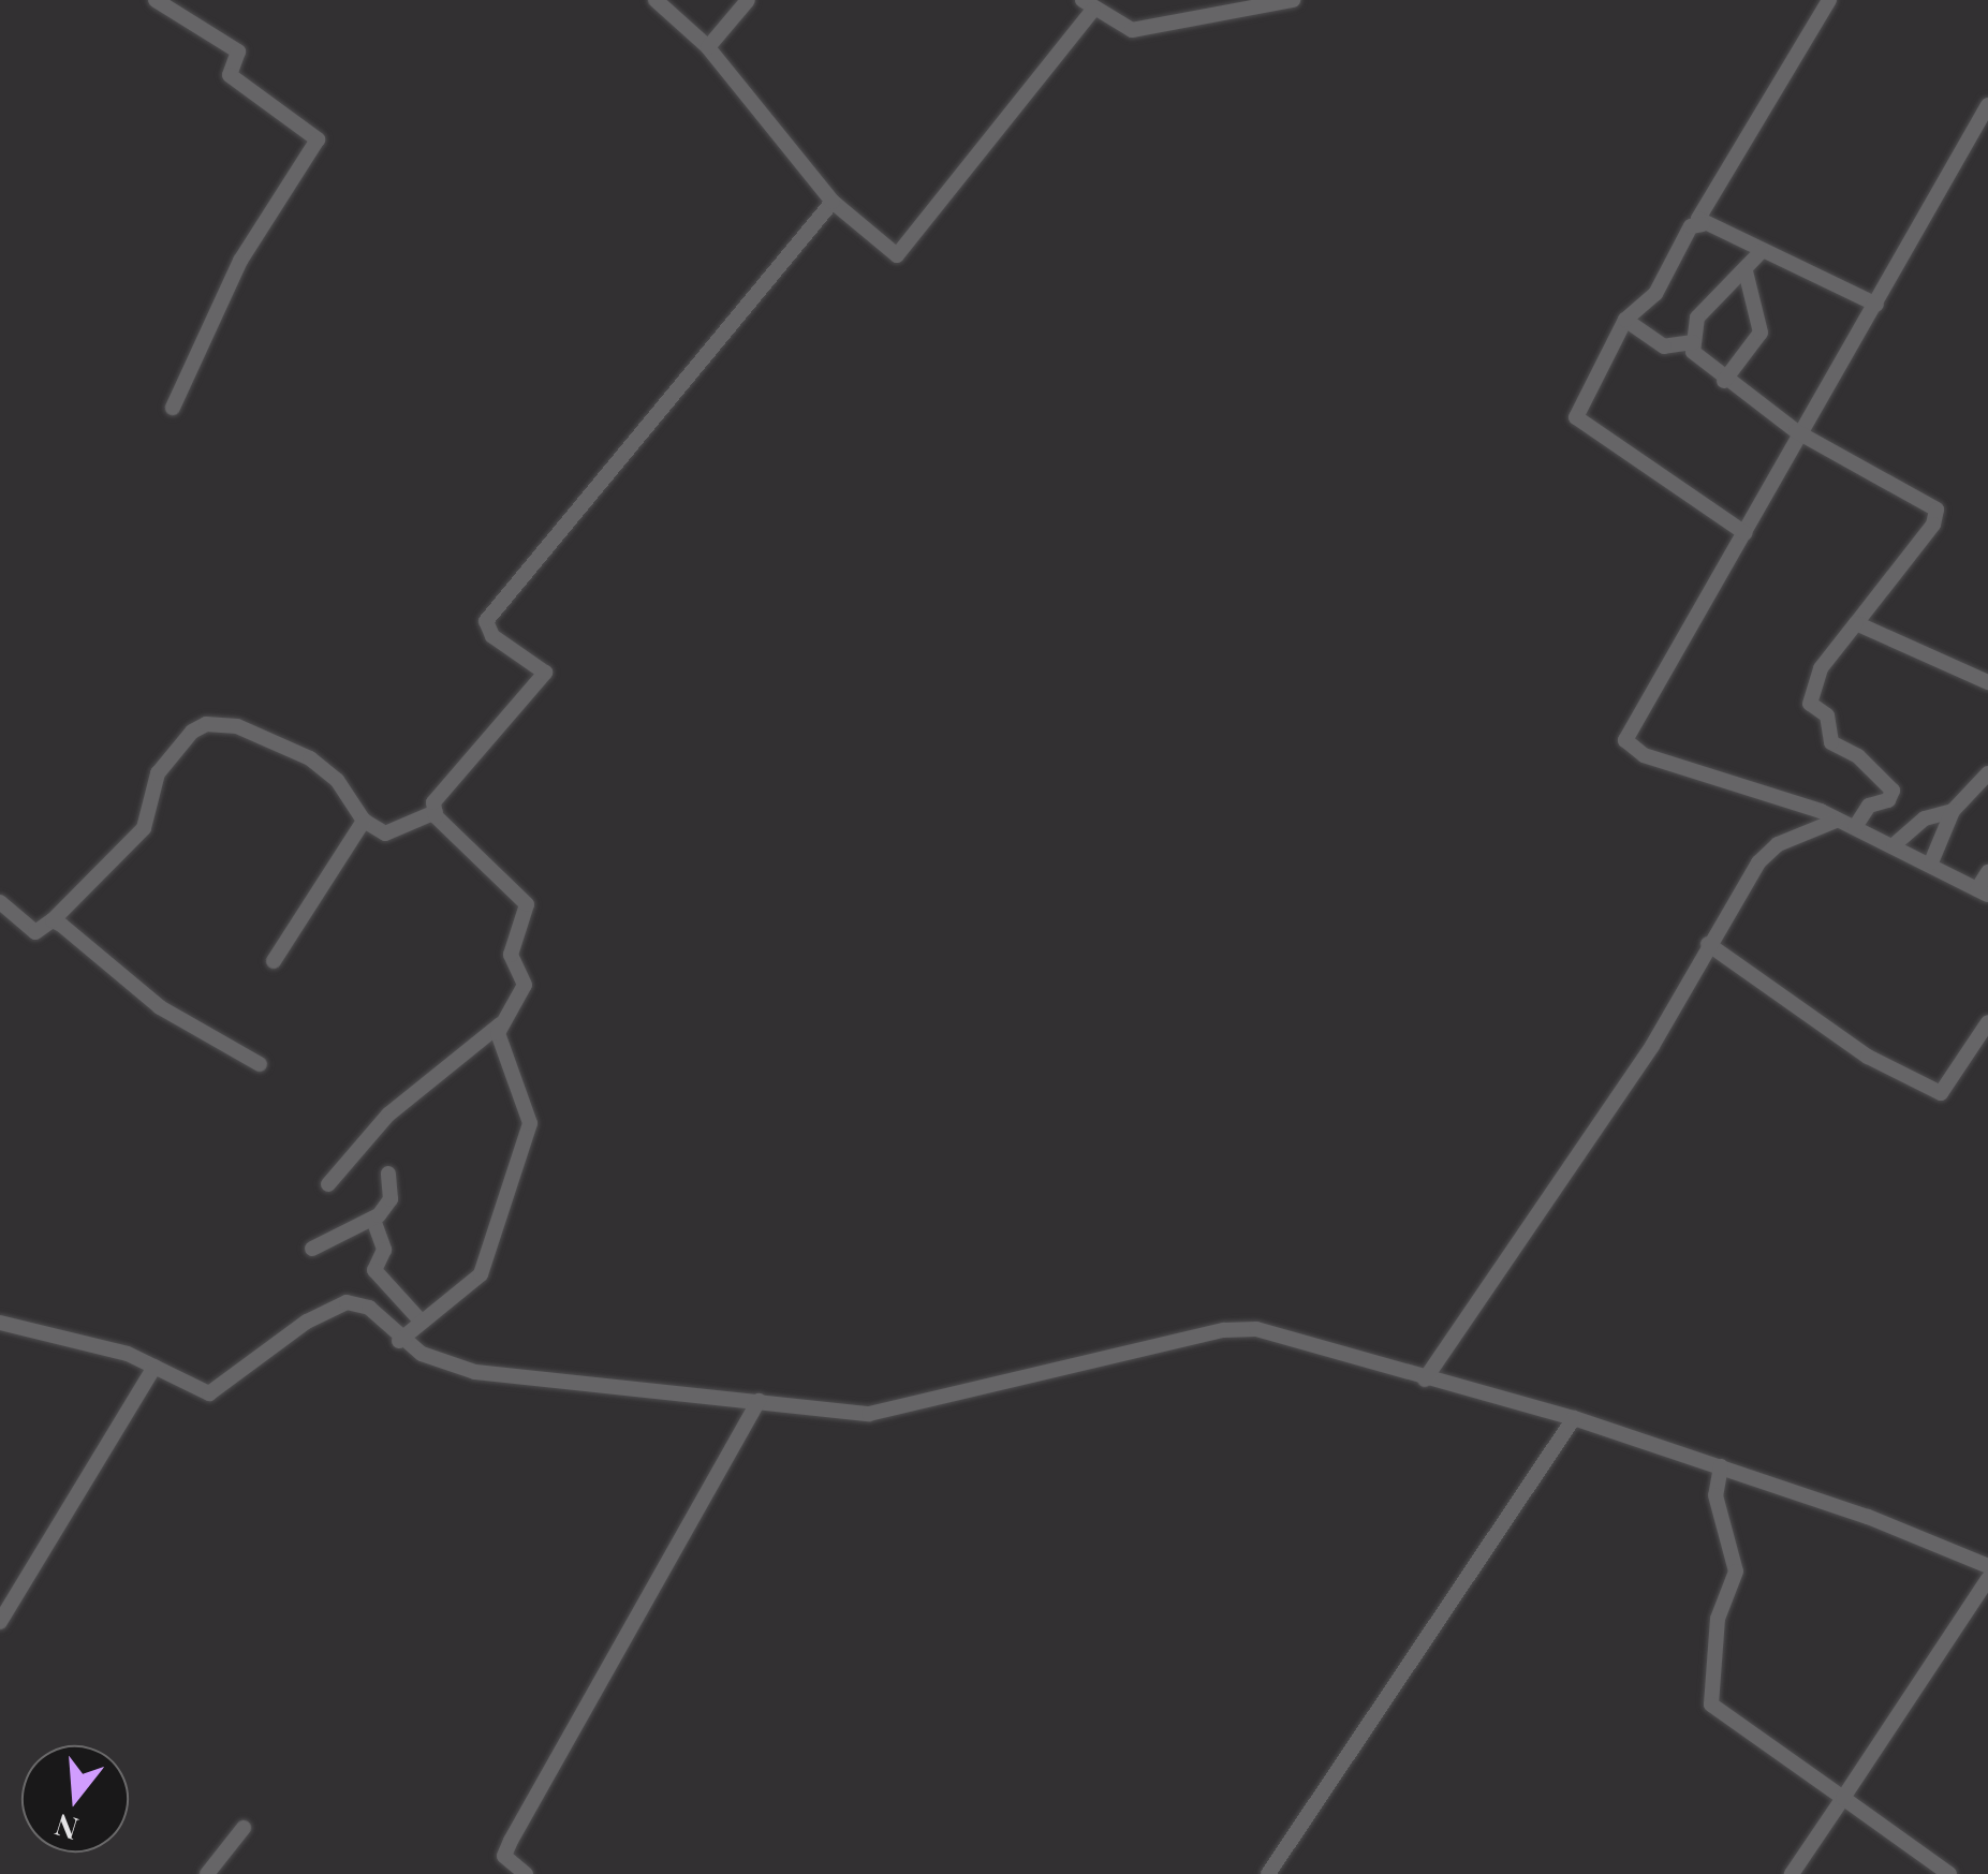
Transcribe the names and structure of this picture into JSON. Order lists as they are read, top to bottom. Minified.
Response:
{"north":"bottom"}
